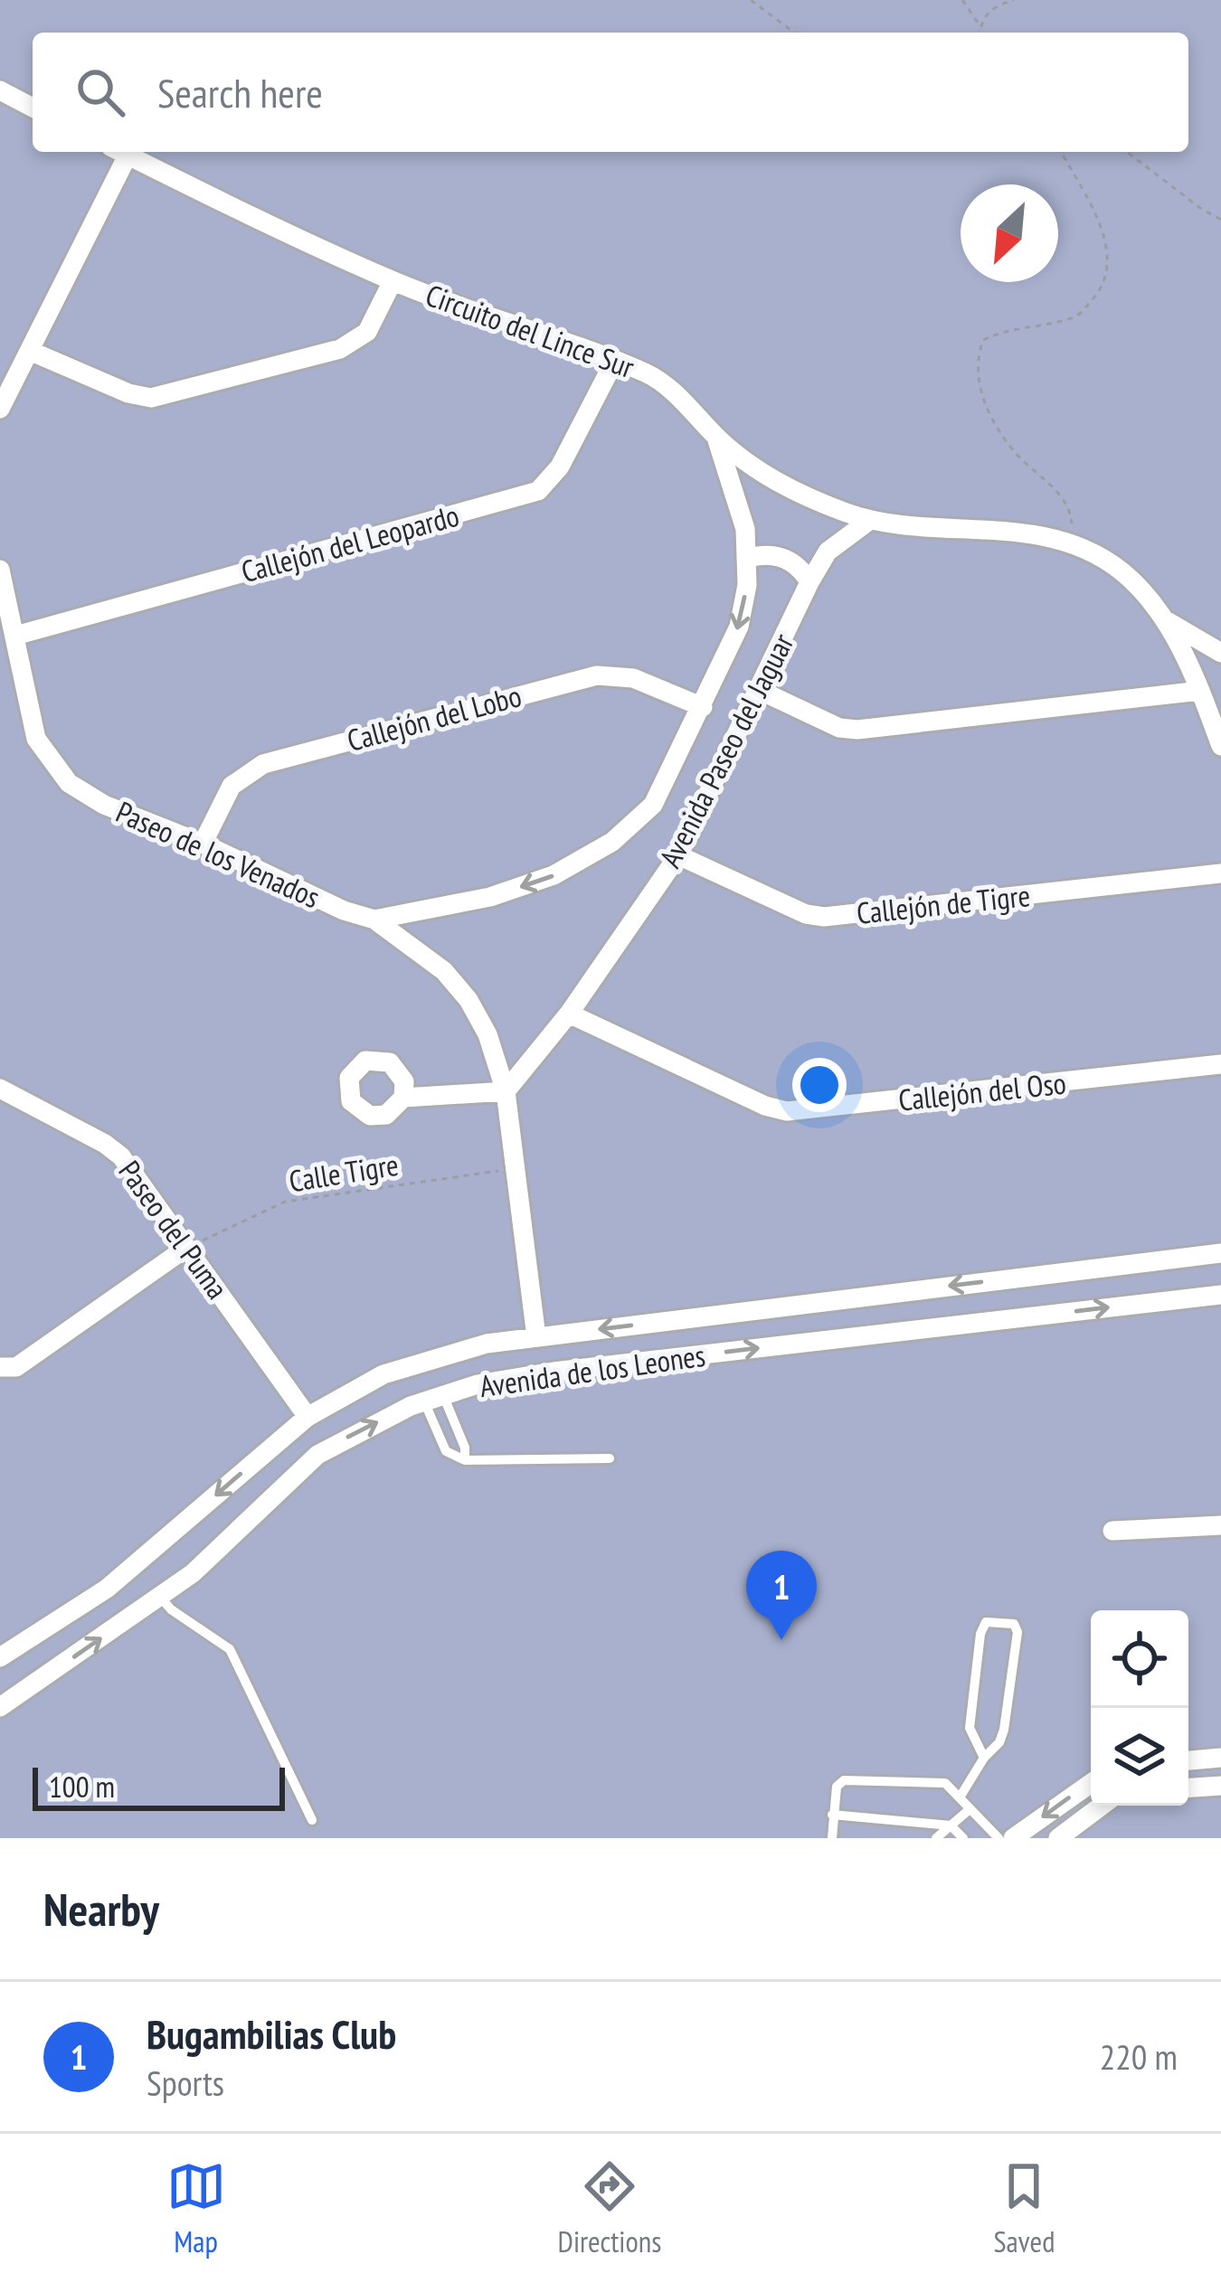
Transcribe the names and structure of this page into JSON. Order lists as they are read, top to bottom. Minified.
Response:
{"streets":{"street":["Circuito del Lince Sur","Callejón del Leopardo","Callejón del Lobo","Avenida Paseo del Jaguar","Paseo de los Venados","Callejón de Tigre","Callejón del Oso","Paseo del Puma","Avenida de los Leones"],"path":["Calle Tigre"]},"crossings":[["Circuito del Lince Sur","Callejón del Leopardo"],["Circuito del Lince Sur","Avenida Paseo del Jaguar"],["Callejón del Leopardo","Paseo de los Venados"],["Callejón del Lobo","Avenida Paseo del Jaguar"],["Callejón del Lobo","Paseo de los Venados"],["Avenida Paseo del Jaguar","Paseo de los Venados"],["Avenida Paseo del Jaguar","Callejón de Tigre"],["Avenida Paseo del Jaguar","Callejón del Oso"],["Paseo de los Venados","Calle Tigre"],["Paseo de los Venados","Avenida de los Leones"],["Calle Tigre","Paseo del Puma"],["Paseo del Puma","Avenida de los Leones"]],"scale_bar":"100 m","north":"bottom left","page":{"search":"Search here","pins":"1","scale":"100 m","heading":"Nearby","list":[{"mark":"1","name":"Bugambilias Club","note":"Sports","value":"220 m"}],"nav":["Map","Directions","Saved"]}}
